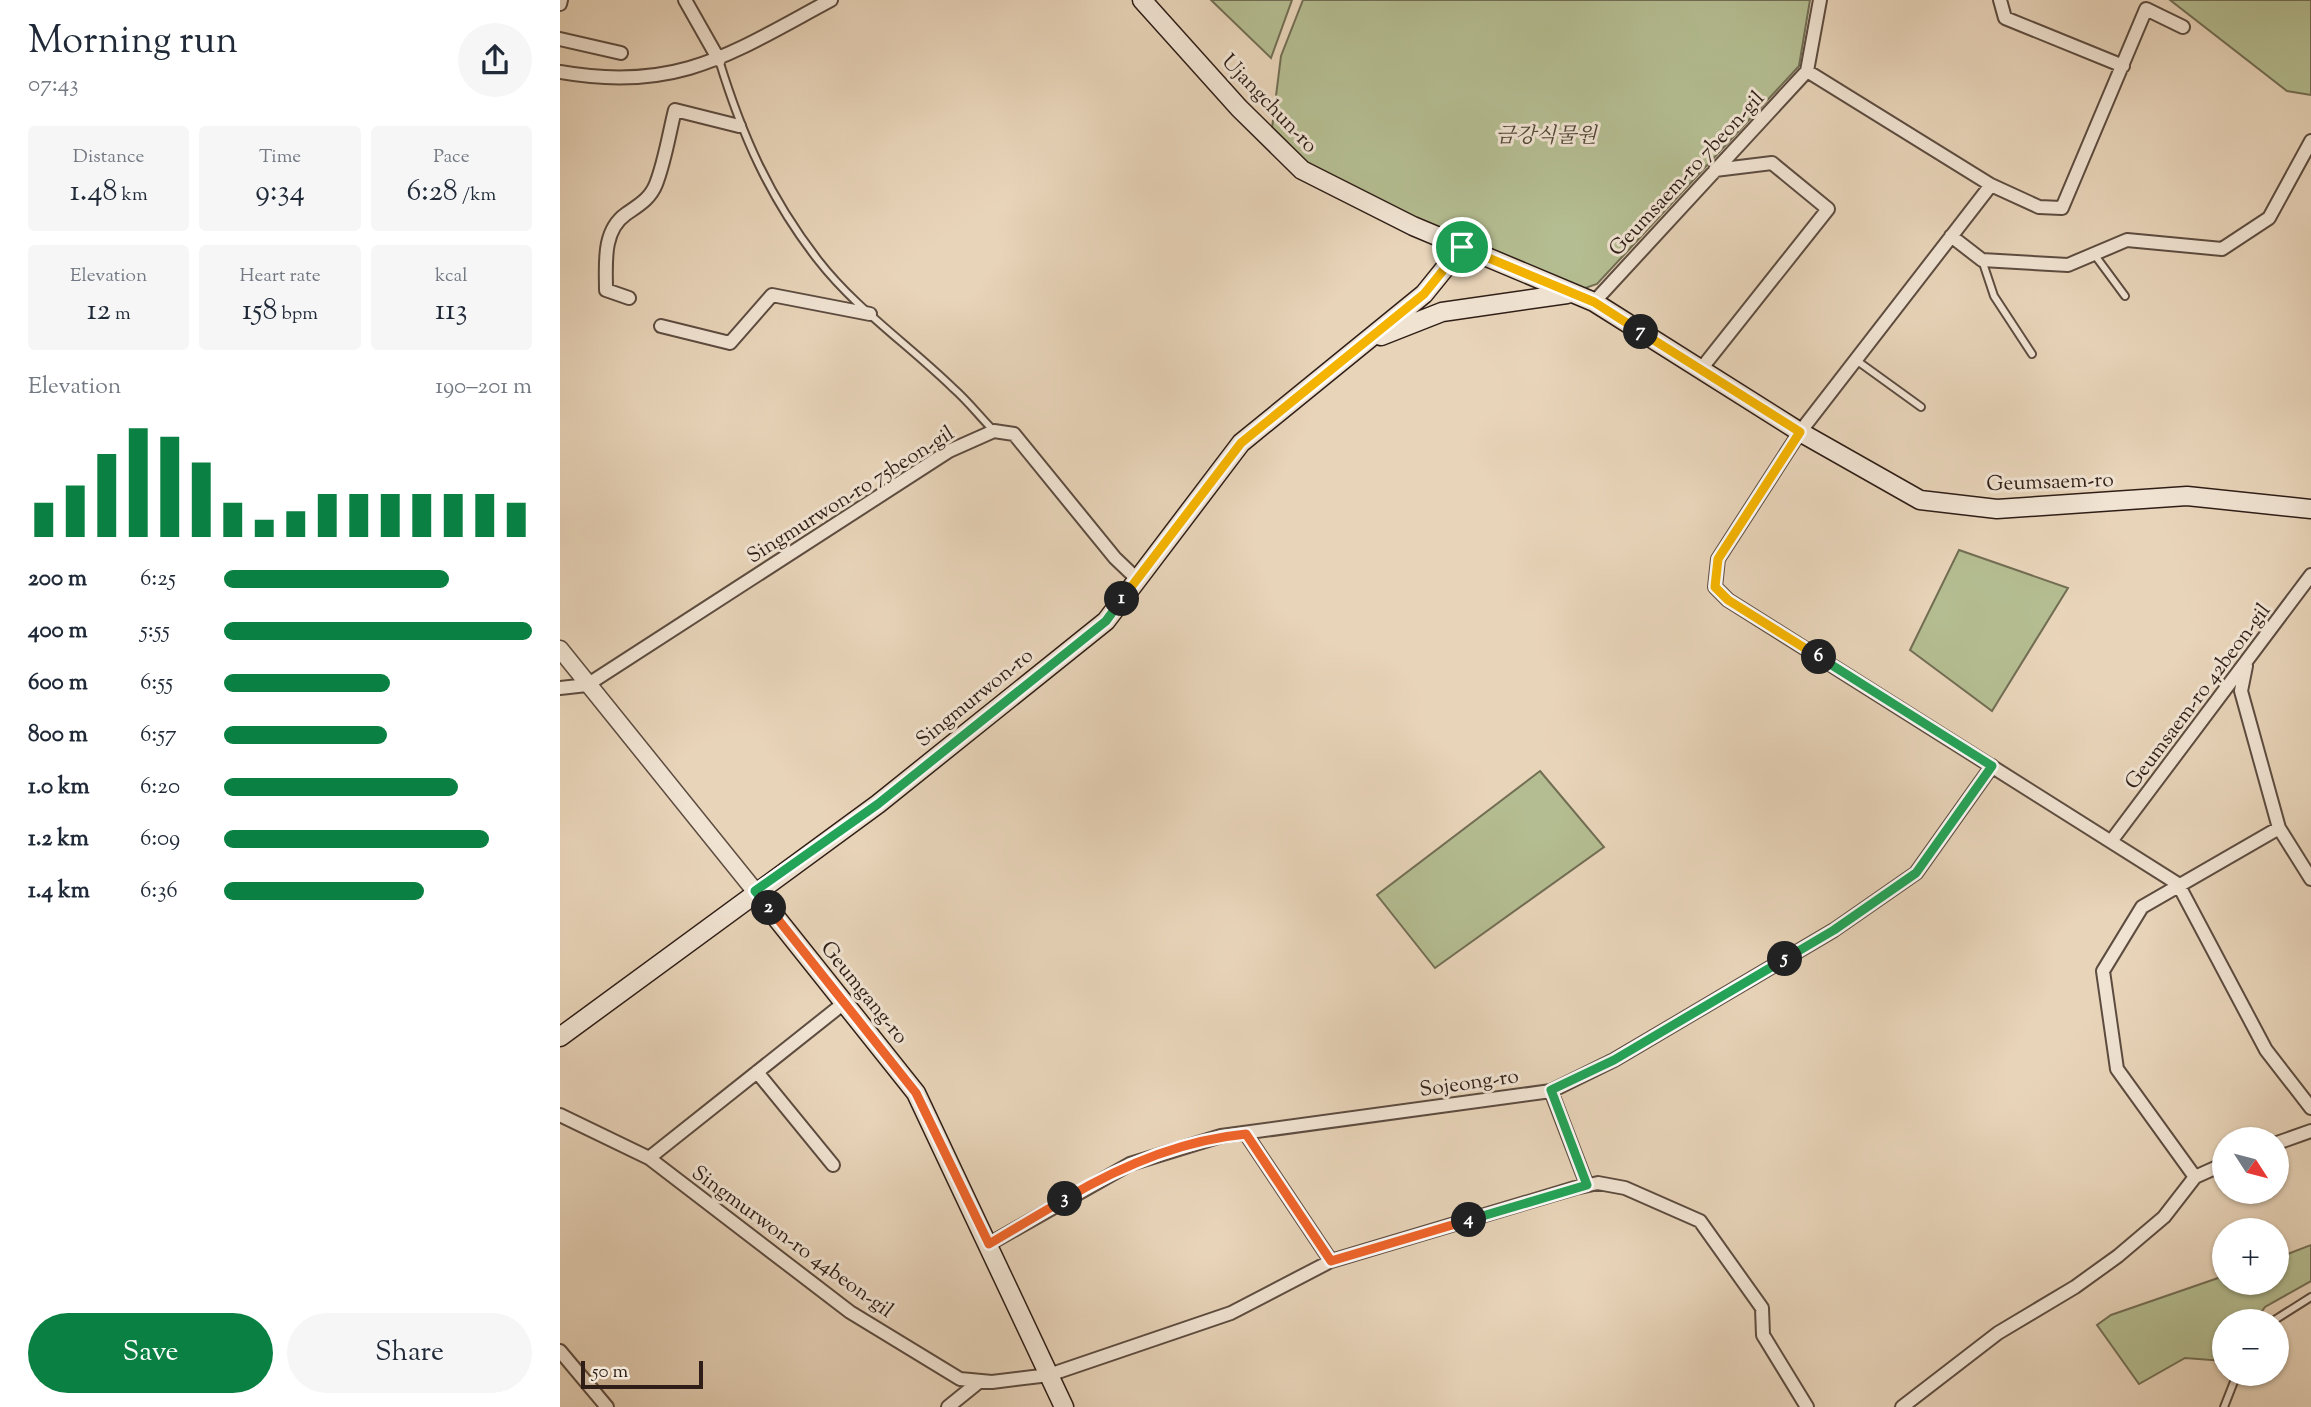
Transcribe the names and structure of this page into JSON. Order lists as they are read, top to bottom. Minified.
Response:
{"streets":{"main road":["Ujangchun-ro","Geumsaem-ro","Singmurwon-ro","Geumgang-ro"],"street":["Geumsaem-ro 7beon-gil","Singmurwon-ro 75beon-gil","Geumsaem-ro 42beon-gil","Sojeong-ro","Singmurwon-ro 44beon-gil"]},"crossings":[["Ujangchun-ro","Geumsaem-ro"],["Ujangchun-ro","Singmurwon-ro"],["Geumsaem-ro 7beon-gil","Geumsaem-ro"],["Geumsaem-ro","Singmurwon-ro"],["Singmurwon-ro 75beon-gil","Geumgang-ro"],["Singmurwon-ro","Geumgang-ro"],["Geumgang-ro","Sojeong-ro"],["Geumgang-ro","Singmurwon-ro 44beon-gil"]],"parks":["금강식물원"],"scale_bar":"50 m","north":"bottom right","page":{"heading":["Morning run","07:43"],"stats":[["Distance","1.48 km"],["Time","9:34"],["Pace","6:28 /km"],["Elevation","12 m"],["Heart rate","158 bpm"],["kcal","113"]],"pins":["7","1","6","2","5","3","4"],"chart":["Elevation","190–201 m"],"list":[{"name":"200 m","note":"6:25"},{"name":"400 m","note":"5:55"},{"name":"600 m","note":"6:55"},{"name":"800 m","note":"6:57"},{"name":"1.0 km","note":"6:20"},{"name":"1.2 km","note":"6:09"},{"name":"1.4 km","note":"6:36"}],"map_buttons":["+","−"],"buttons":["Save","Share"],"scale":"50 m"}}
